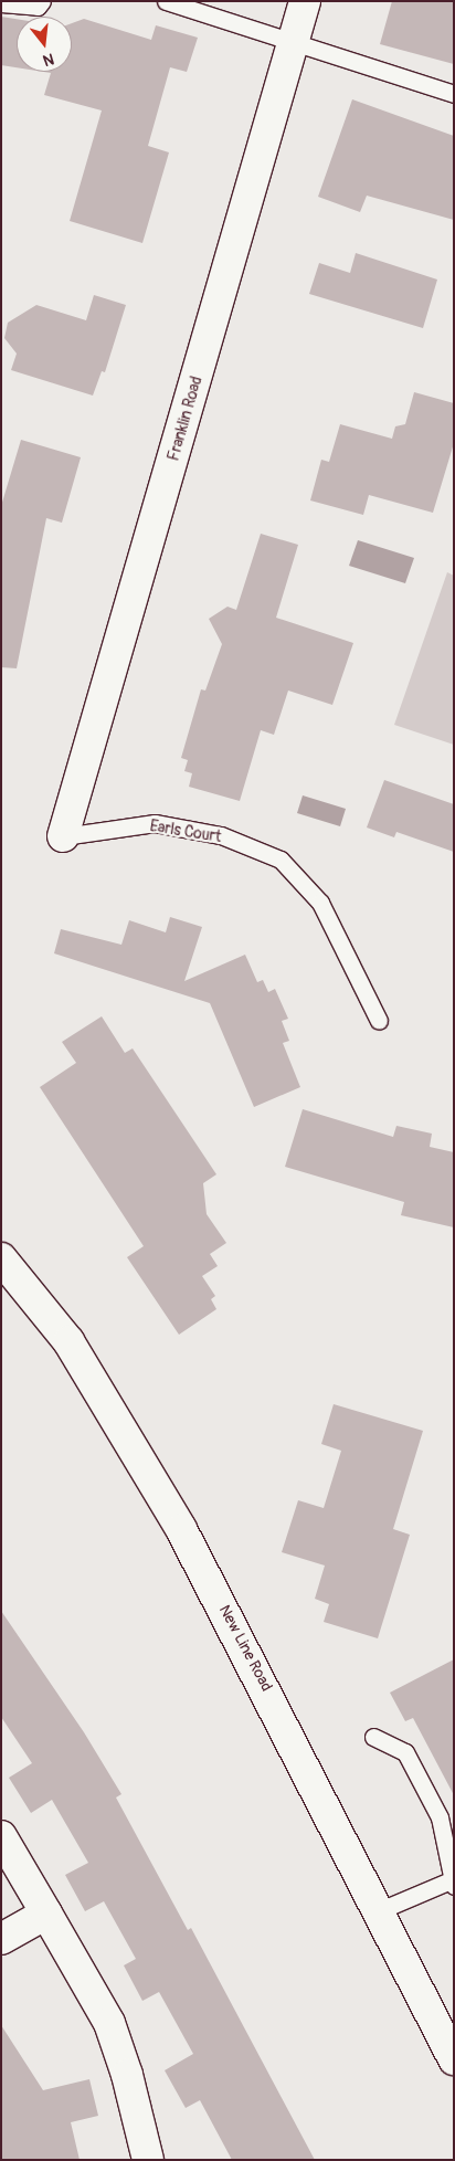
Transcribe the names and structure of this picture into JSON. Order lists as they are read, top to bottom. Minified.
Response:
{"streets":{"street":["Franklin Road","New Line Road"],"lane":["Earls Court"]},"crossings":[["Franklin Road","Earls Court"]],"north":"bottom"}
